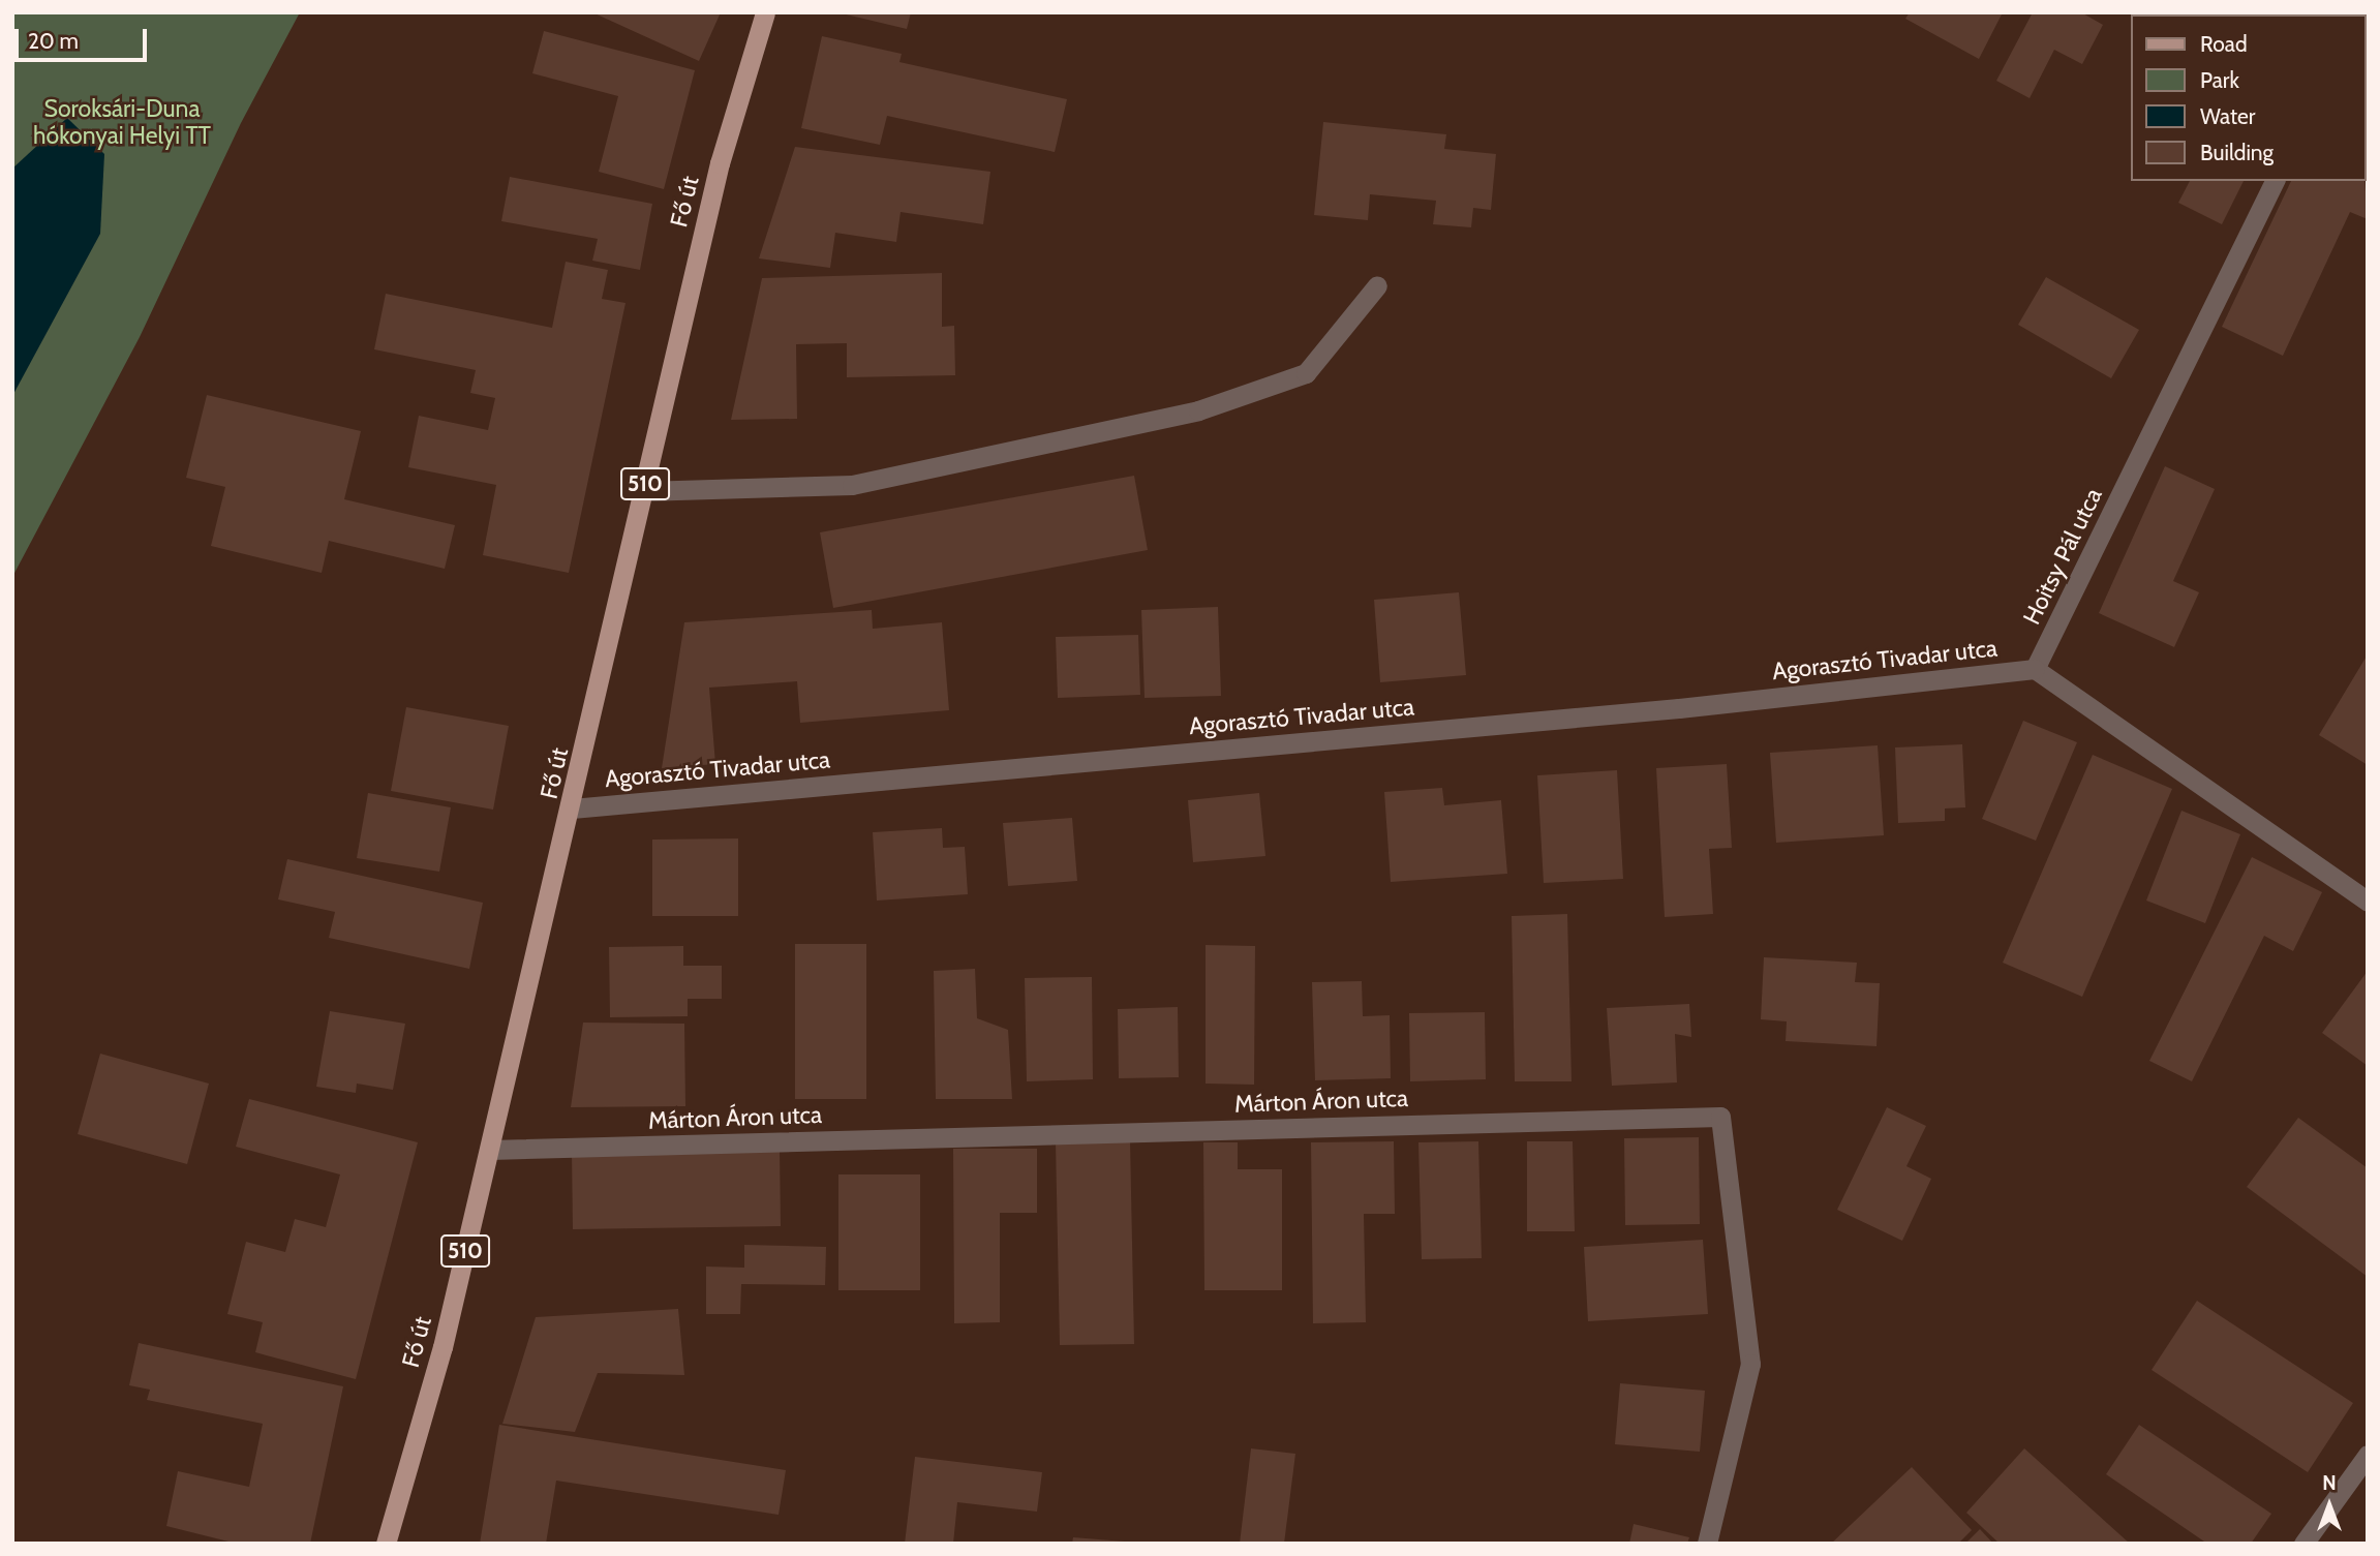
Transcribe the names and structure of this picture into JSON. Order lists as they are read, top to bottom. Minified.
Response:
{"streets":{"main road":["Fő út","510"],"street":["Hoitsy Pál utca","Agorasztó Tivadar utca","Márton Áron utca"]},"crossings":[["Fő út","Agorasztó Tivadar utca"],["Fő út","Márton Áron utca"],["Hoitsy Pál utca","Agorasztó Tivadar utca"]],"parks":["Soroksári-Duna hókonyai Helyi TT"],"legend":["Road","Park","Water","Building"],"scale_bar":"20 m","north":"top"}
